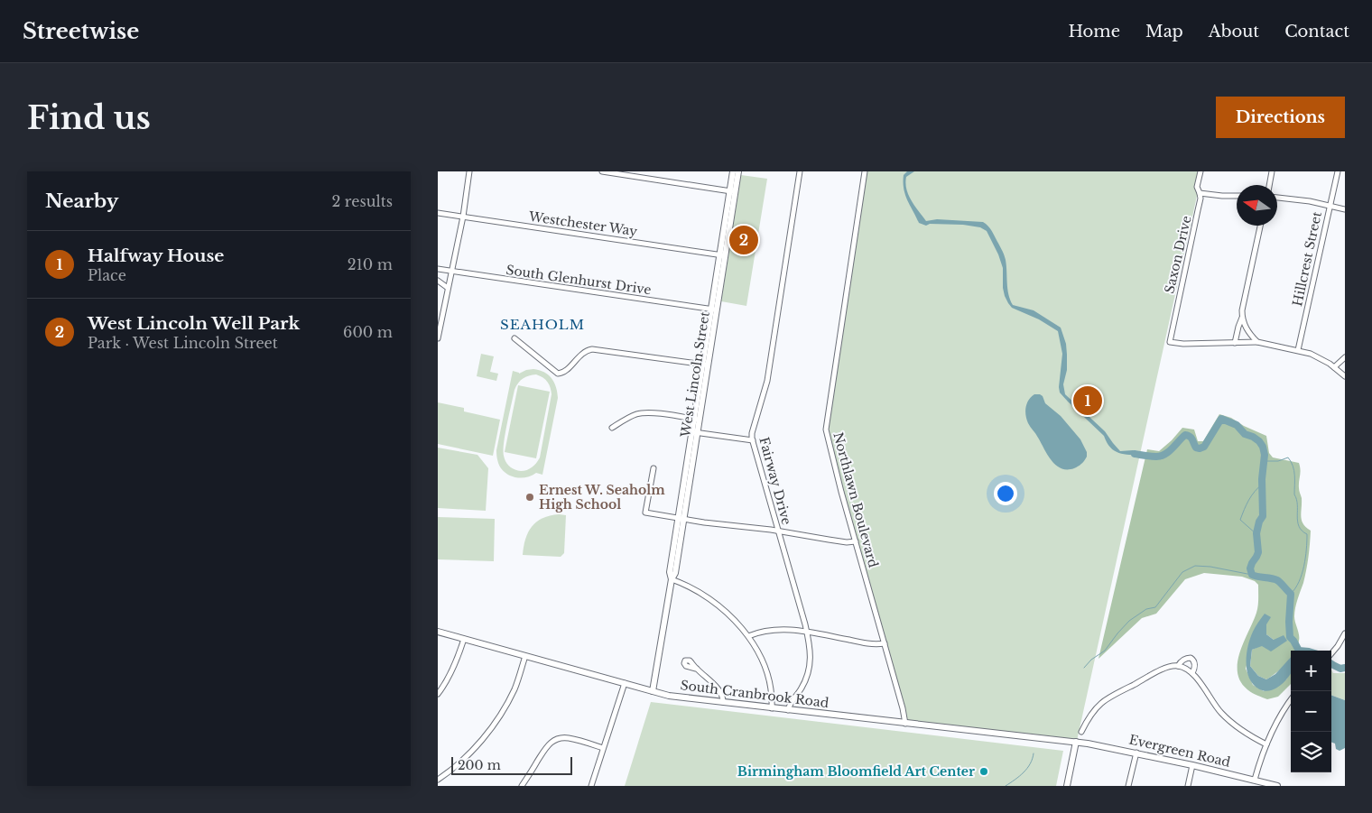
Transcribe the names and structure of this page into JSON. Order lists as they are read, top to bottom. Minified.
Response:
{"streets":{"street":["Westchester Way","Saxon Drive","Hillcrest Street","South Glenhurst Drive","West Lincoln Street","Fairway Drive","Northlawn Boulevard","South Cranbrook Road","Evergreen Road"]},"crossings":[["Westchester Way","West Lincoln Street"],["South Glenhurst Drive","West Lincoln Street"],["West Lincoln Street","South Cranbrook Road"],["Fairway Drive","South Cranbrook Road"],["Northlawn Boulevard","South Cranbrook Road"],["South Cranbrook Road","Evergreen Road"]],"districts":["SEAHOLM"],"places":["Ernest W. Seaholm High School","Birmingham Bloomfield Art Center"],"scale_bar":"200 m","north":"left","page":{"header":"Streetwise","nav":["Home","Map","About","Contact"],"buttons":"Directions","title":"Find us","heading":["Nearby","2 results"],"pins":["2","1"],"list":[{"mark":"1","name":"Halfway House","note":"Place","value":"210 m"},{"mark":"2","name":"West Lincoln Well Park","note":"Park · West Lincoln Street","value":"600 m"}],"map_buttons":["+","−"],"scale":"200 m"}}
